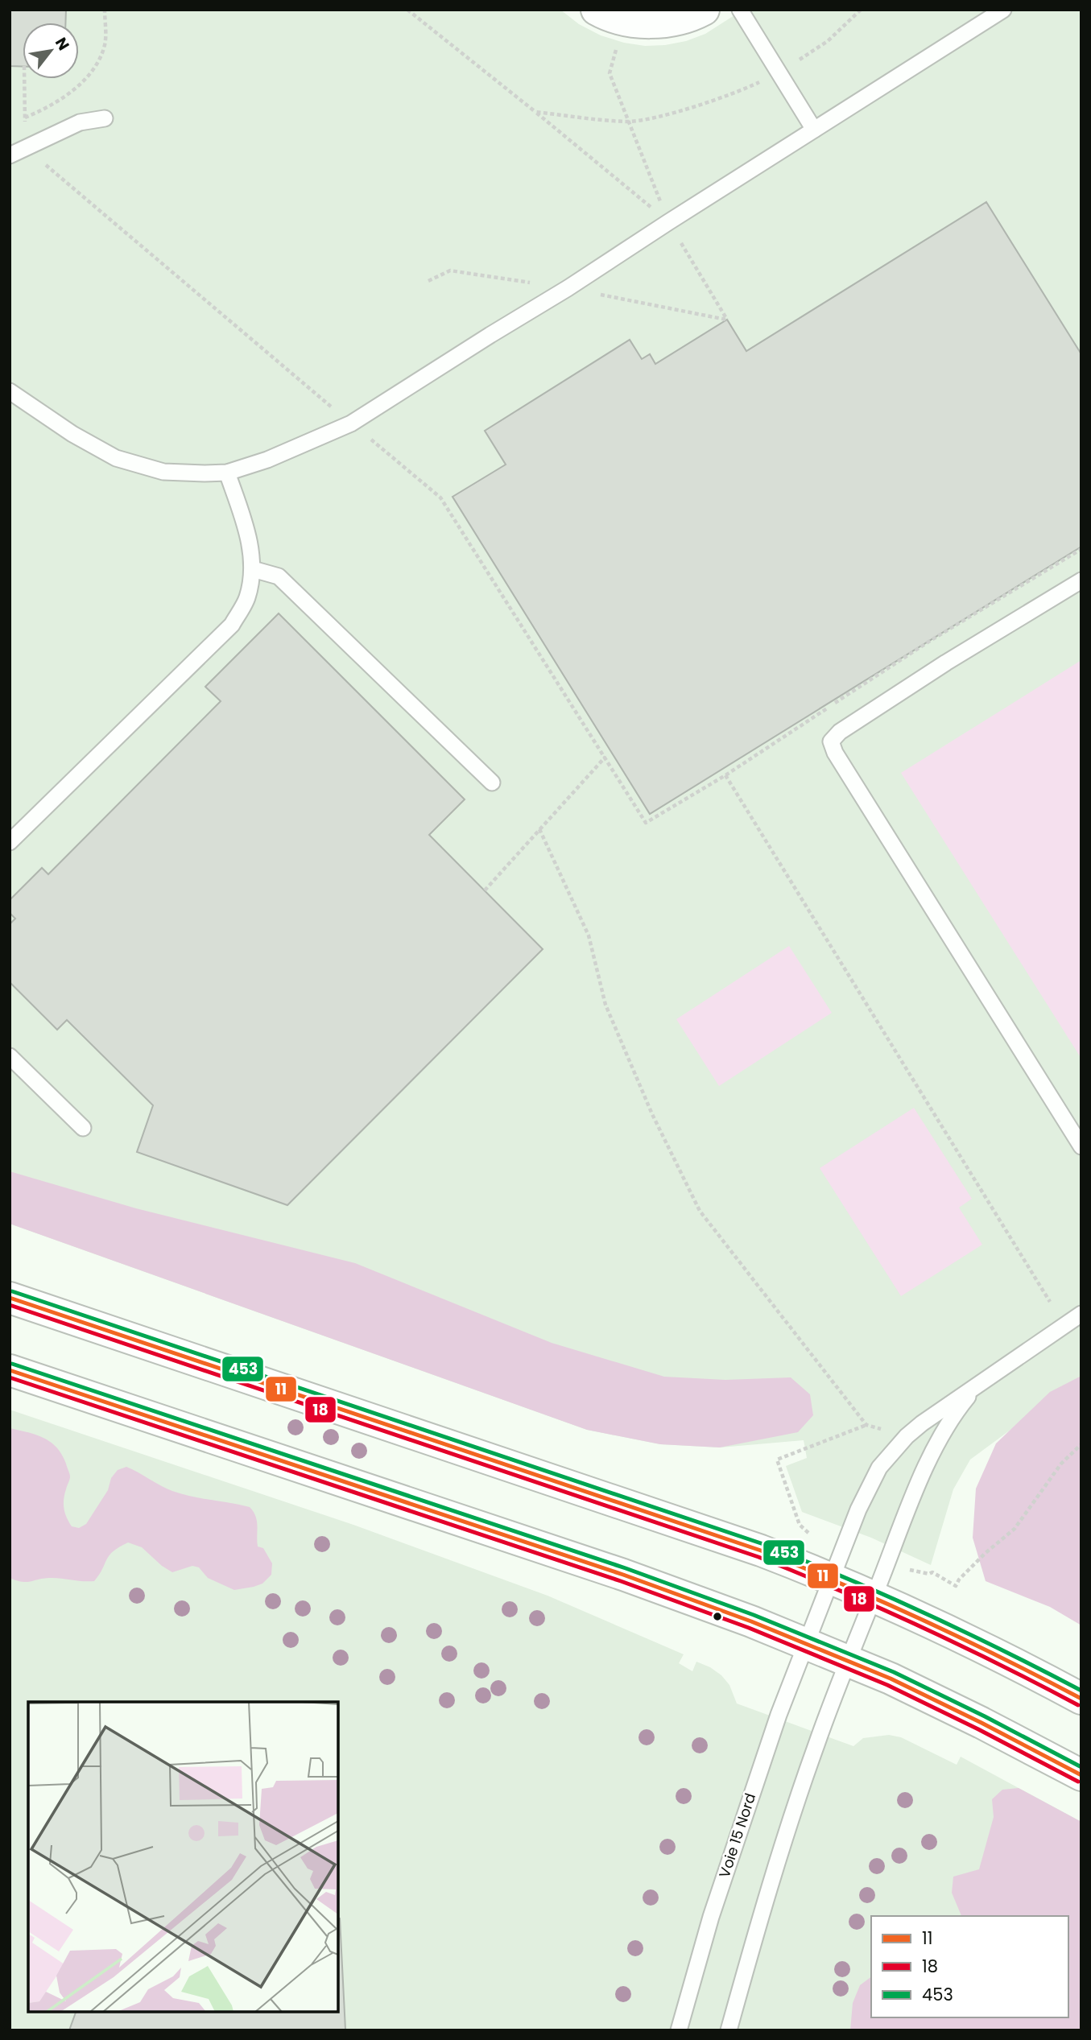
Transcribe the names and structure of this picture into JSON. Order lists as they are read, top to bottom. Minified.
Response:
{"streets":{"lane":["Voie 15 Nord"]},"lines":["transit line 453","transit line 11","transit line 18"],"legend":["11","18","453"],"north":"top right"}
